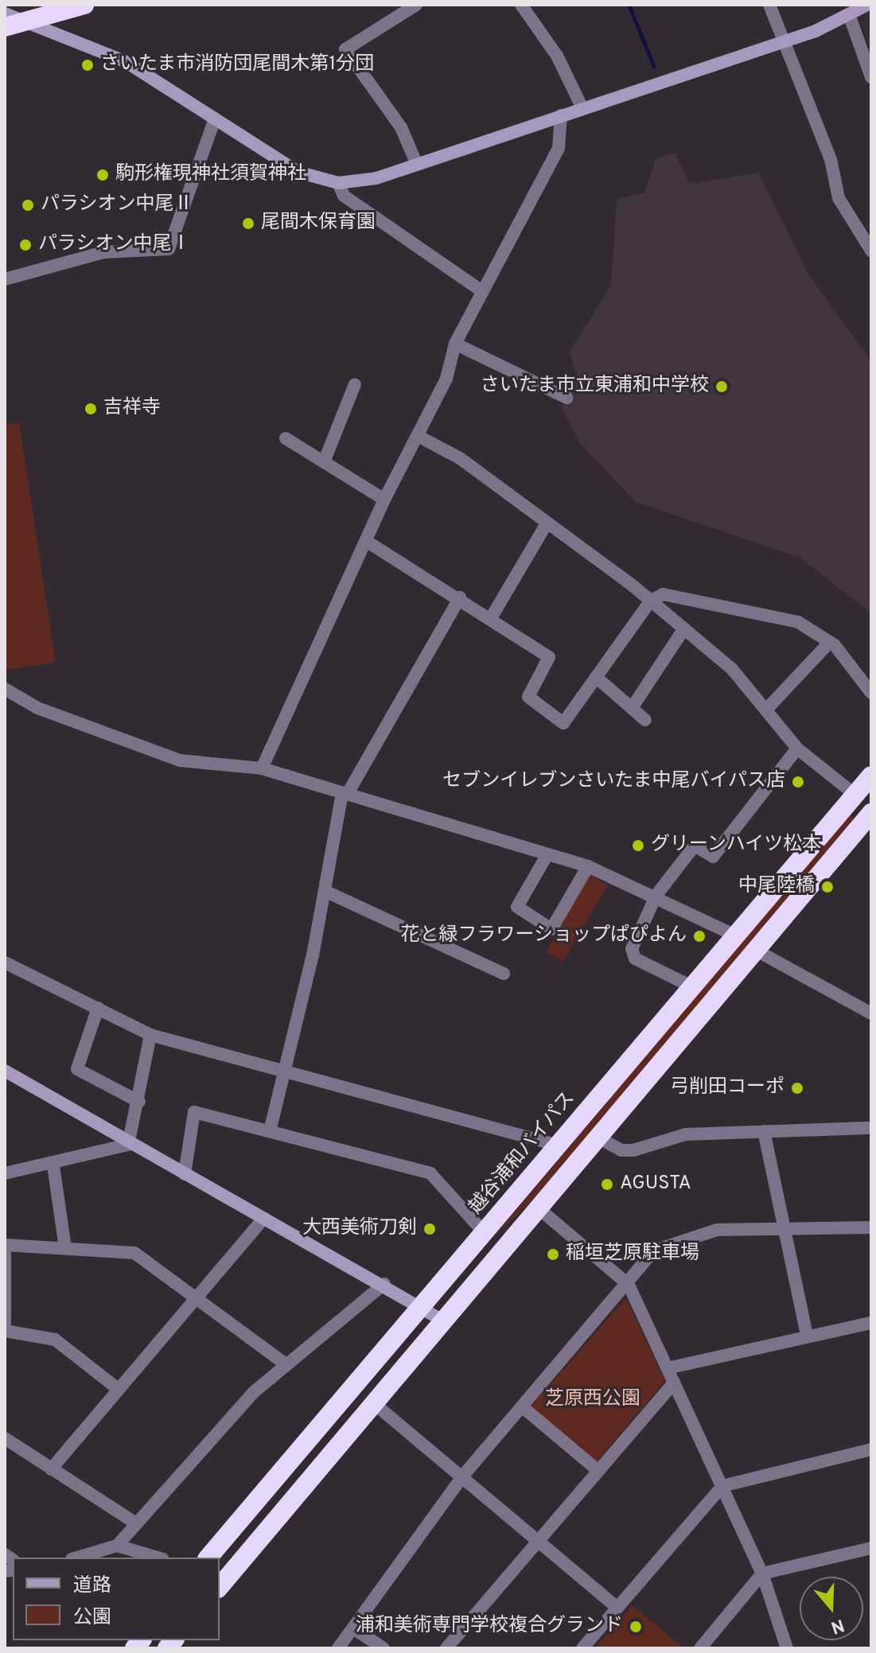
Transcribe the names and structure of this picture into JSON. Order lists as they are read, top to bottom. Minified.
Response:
{"streets":{"highway":["越谷浦和バイパス"]},"parks":["芝原西公園"],"places":["さいたま市消防団尾間木第1分団","駒形権現神社須賀神社","パラシオン中尾Ⅱ","尾間木保育園","パラシオン中尾Ⅰ","さいたま市立東浦和中学校","吉祥寺","セブンイレブンさいたま中尾バイパス店","グリーンハイツ松本","中尾陸橋","花と緑フラワーショップぱぴよん","弓削田コーポ","AGUSTA","大西美術刀剣","稲垣芝原駐車場","浦和美術専門学校複合グランド"],"legend":["道路","公園"],"north":"bottom"}
